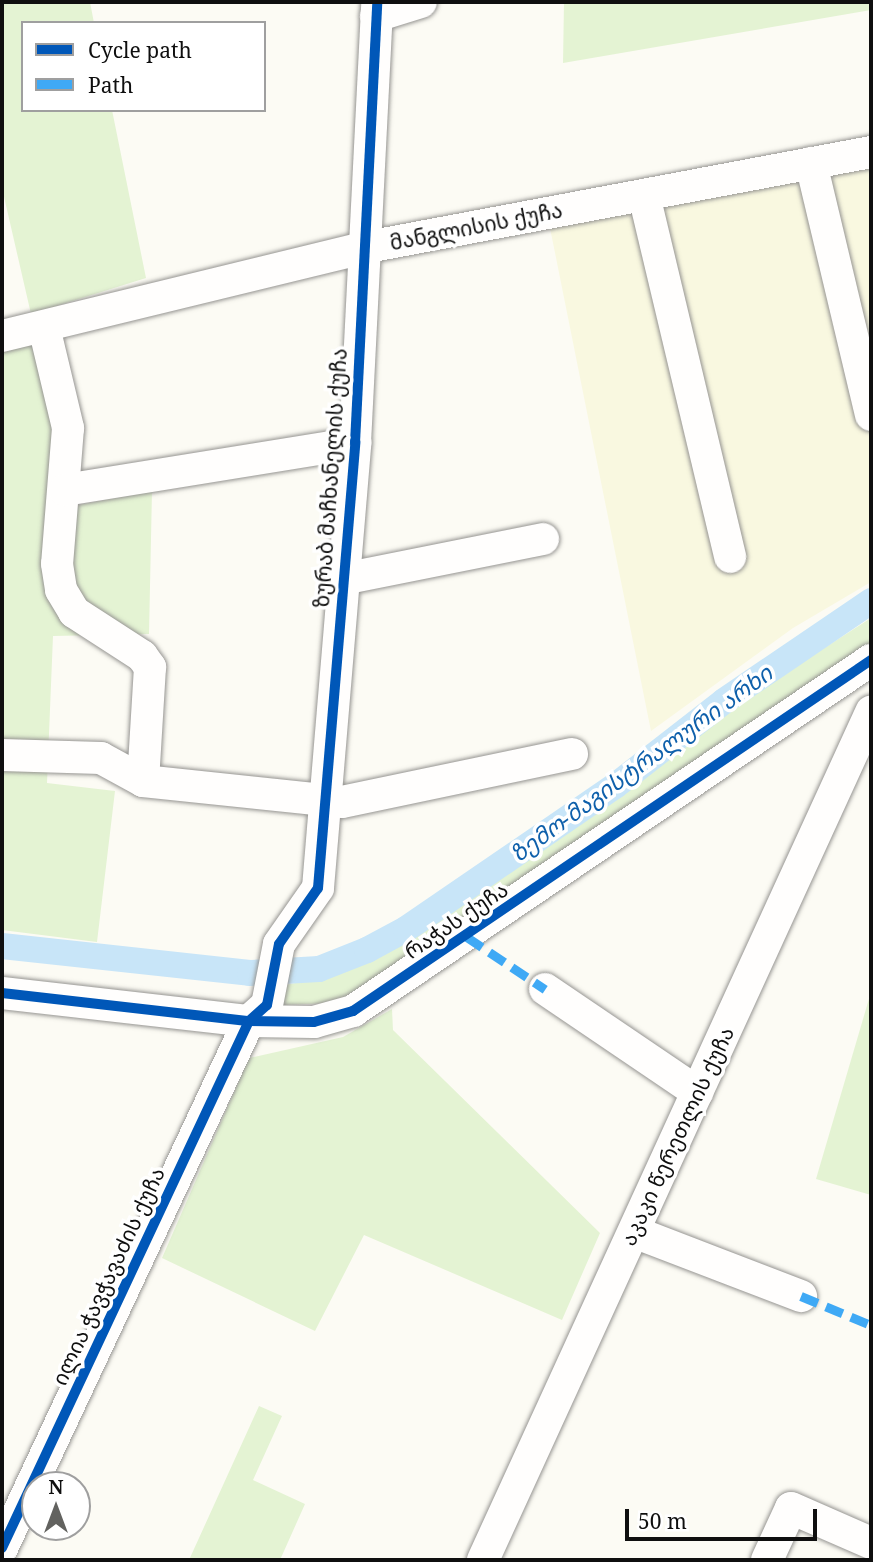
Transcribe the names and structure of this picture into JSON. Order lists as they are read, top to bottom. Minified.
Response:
{"streets":{"street":["მანგლისის ქუჩა","ზურაბ მაჩხანელის ქუჩა","რაჭას ქუჩა","აკაკი წერეთლის ქუჩა","ილია ჭავჭავაძის ქუჩა"]},"crossings":[["მანგლისის ქუჩა","ზურაბ მაჩხანელის ქუჩა"],["ზურაბ მაჩხანელის ქუჩა","ილია ჭავჭავაძის ქუჩა"],["რაჭას ქუჩა","ილია ჭავჭავაძის ქუჩა"]],"water":["ზემო-მაგისტრალური არხი"],"legend":["Cycle path","Path"],"scale_bar":"50 m","north":"top"}
